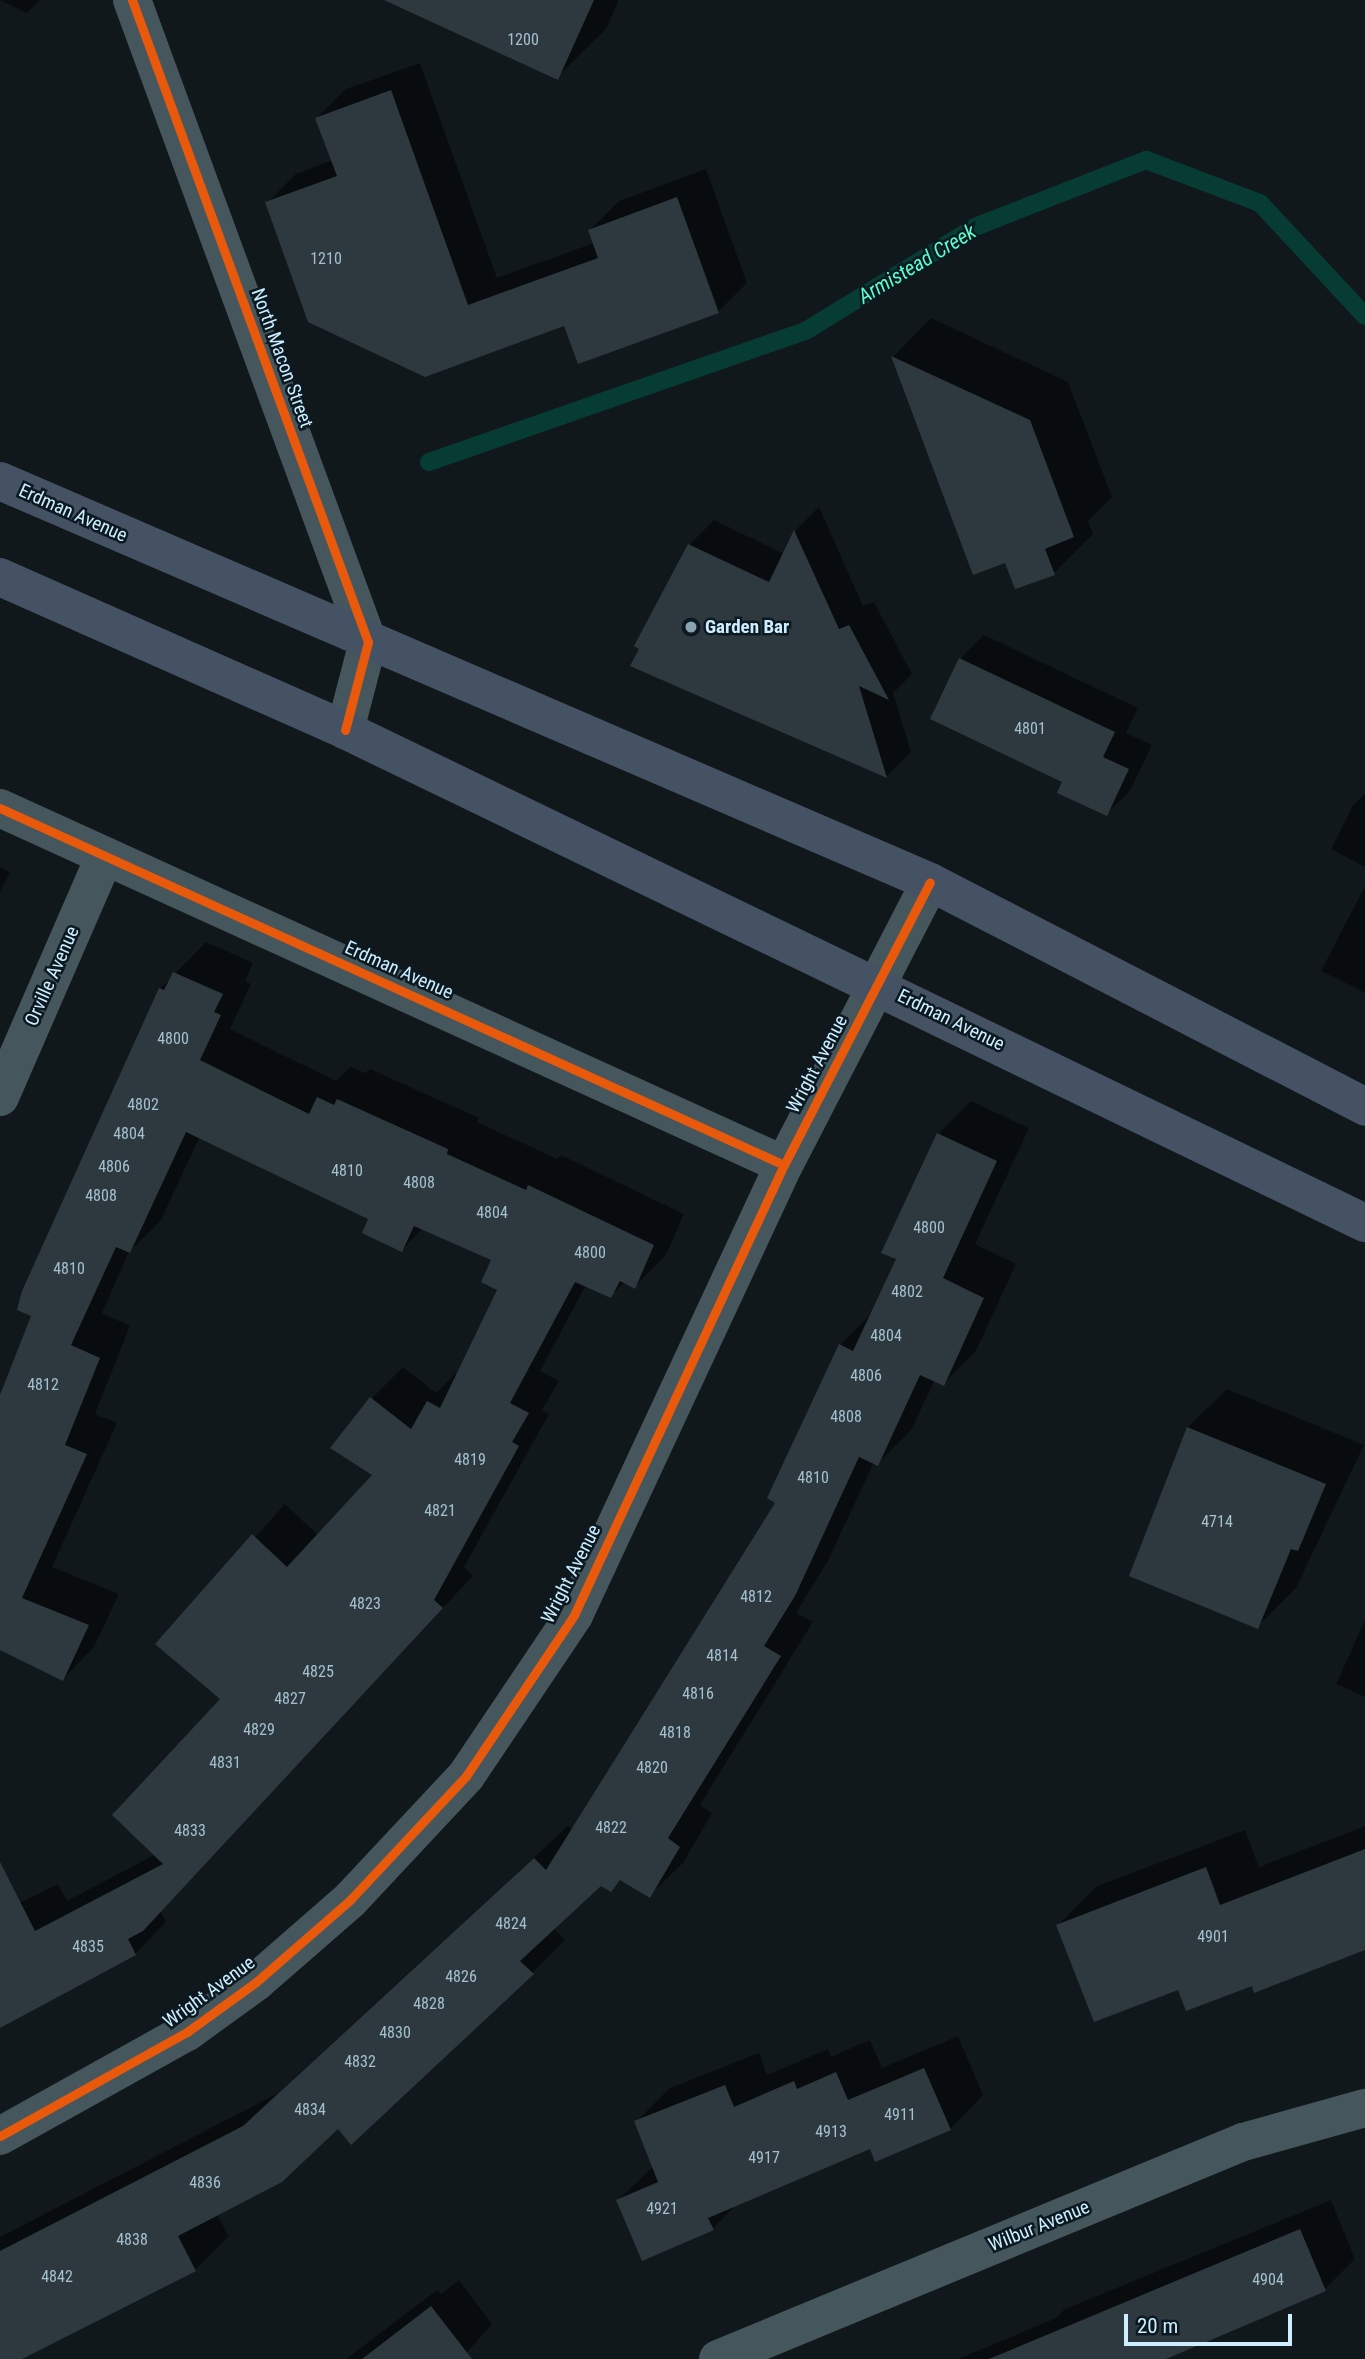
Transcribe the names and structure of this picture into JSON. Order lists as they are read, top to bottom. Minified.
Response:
{"streets":{"main road":["Erdman Avenue"],"street":["North Macon Street","Orville Avenue","Wright Avenue","Wilbur Avenue"]},"crossings":[["North Macon Street","Erdman Avenue"],["Erdman Avenue","Orville Avenue"],["Erdman Avenue","Wright Avenue"]],"water":["Armistead Creek"],"places":["Garden Bar"],"house_numbers":["1200","1210","4801","4800","4802","4804","4806","4810","4808","4808","4804","4800","4800","4810","4802","4804","4806","4812","4808","4819","4810","4821","4714","4812","4823","4814","4825","4816","4827","4829","4818","4831","4820","4822","4833","4824","4901","4835","4826","4828","4830","4832","4834","4911","4913","4917","4836","4921","4838","4842","4904"],"scale_bar":"20 m"}
